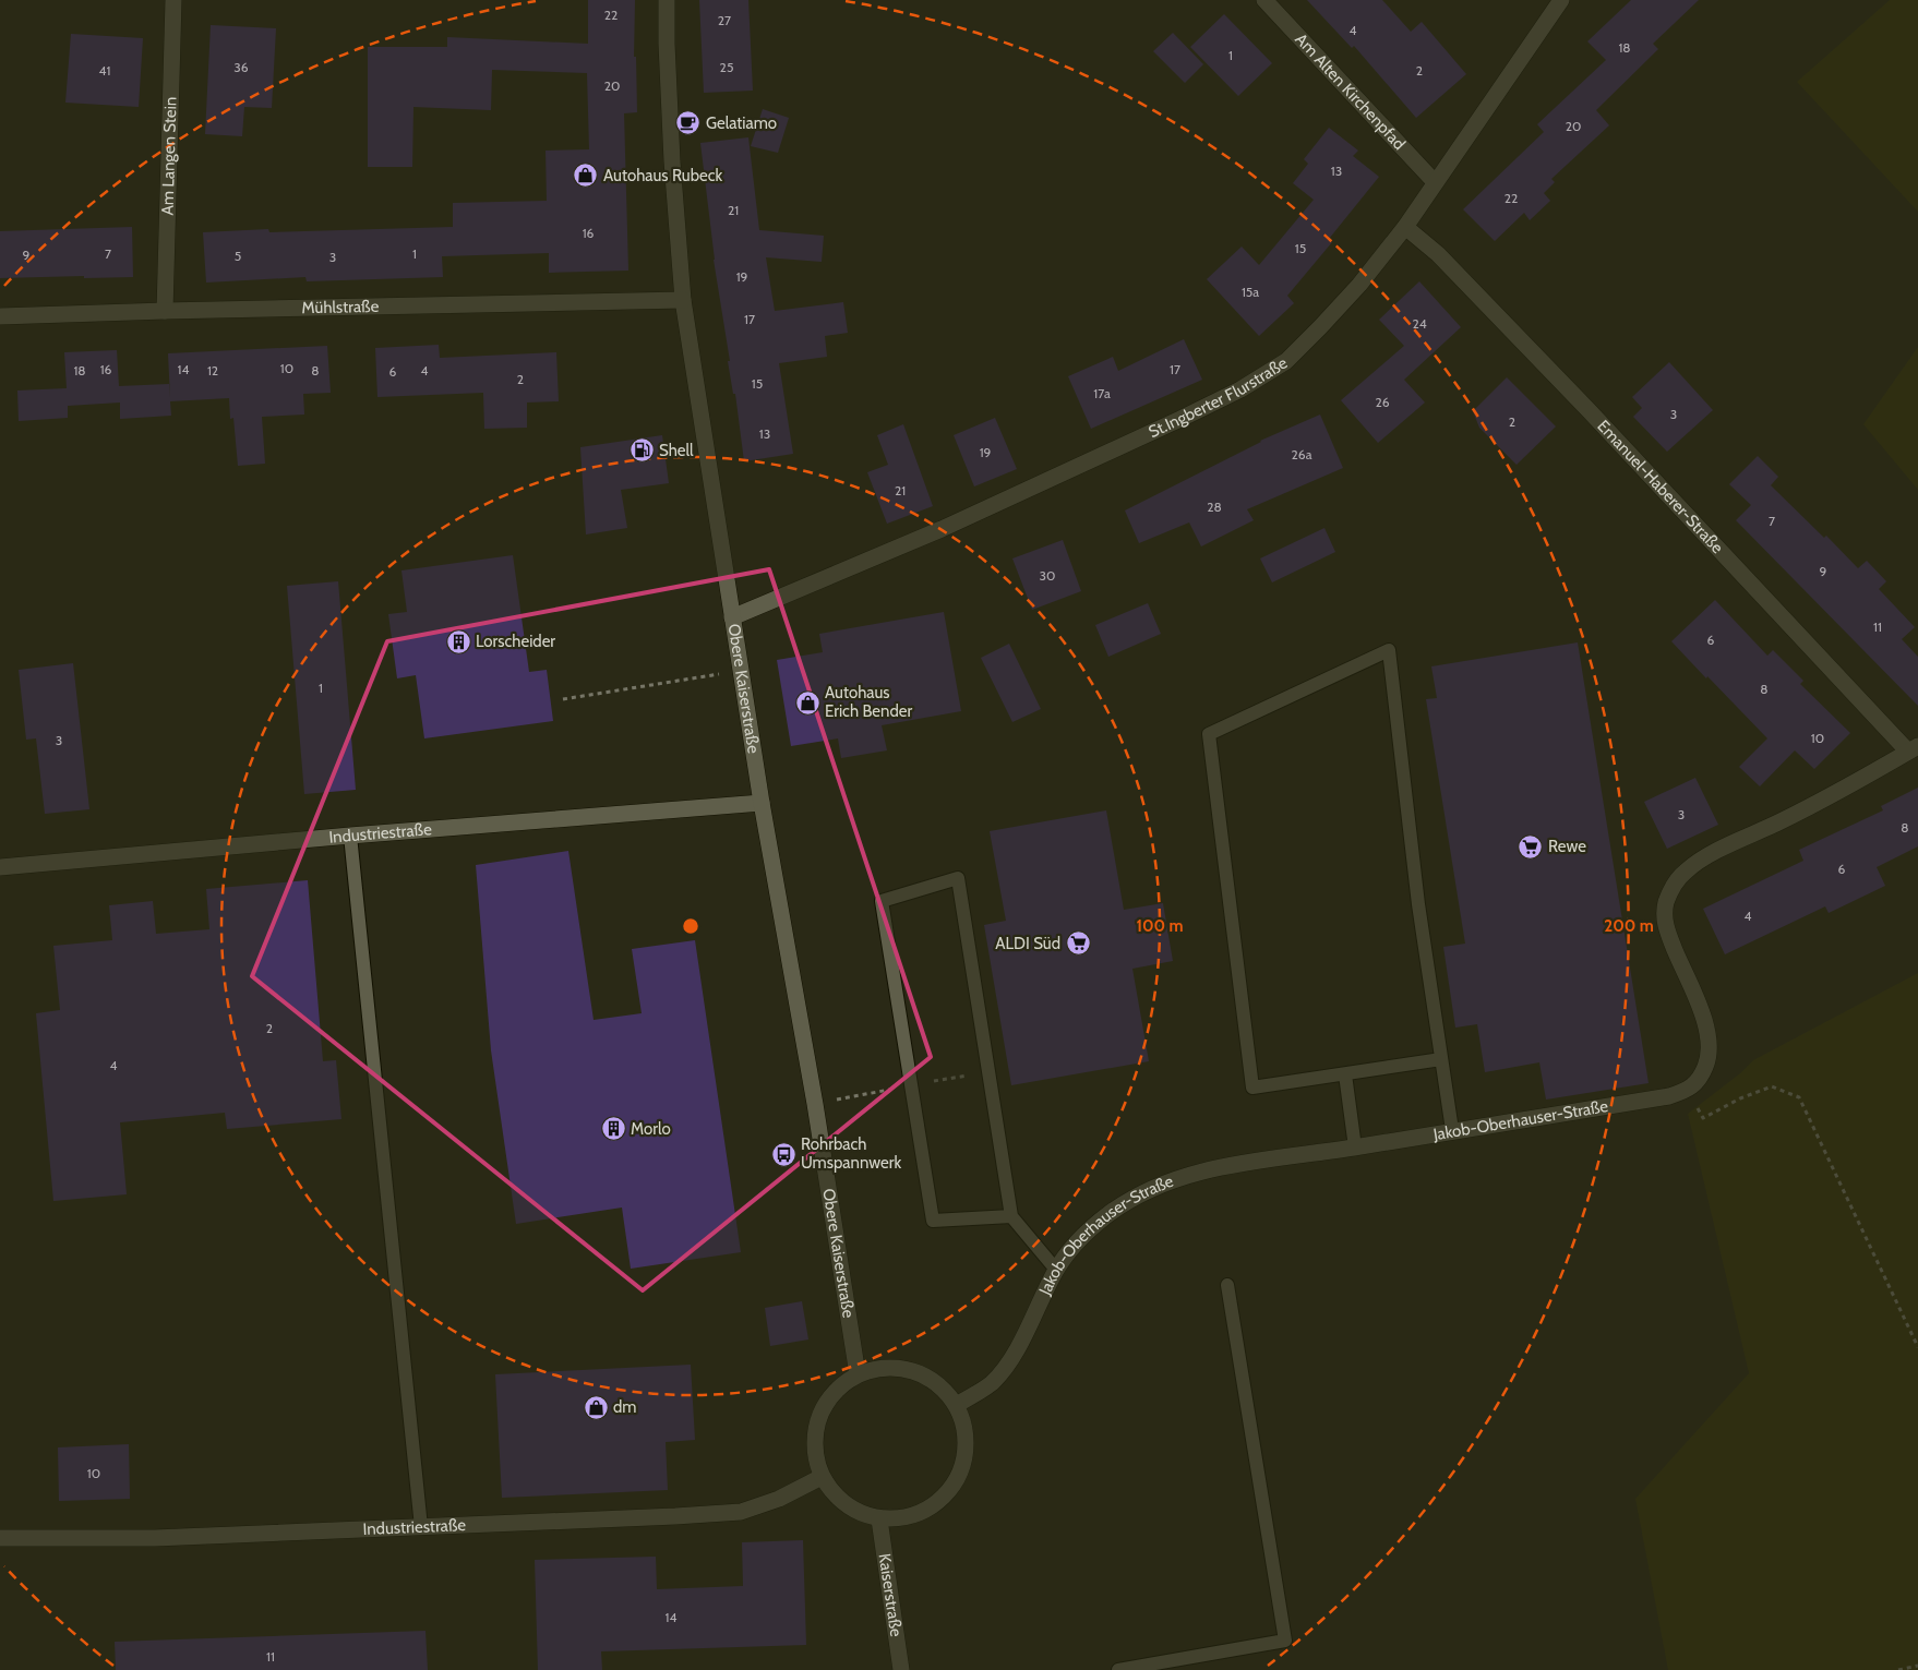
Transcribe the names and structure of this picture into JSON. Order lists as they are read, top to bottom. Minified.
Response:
{"streets":{"street":["Am Alten Kirchenpfad","Am Langen Stein","Mühlstraße","St.Ingberter Flurstraße","Emanuel-Haberer-Straße","Obere Kaiserstraße","Industriestraße","Jakob-Oberhauser-Straße","Kaiserstraße"]},"crossings":[["Am Alten Kirchenpfad","St.Ingberter Flurstraße"],["Am Langen Stein","Mühlstraße"],["Mühlstraße","Obere Kaiserstraße"],["St.Ingberter Flurstraße","Emanuel-Haberer-Straße"],["St.Ingberter Flurstraße","Obere Kaiserstraße"],["Obere Kaiserstraße","Industriestraße"],["Obere Kaiserstraße","Jakob-Oberhauser-Straße"],["Obere Kaiserstraße","Kaiserstraße"],["Industriestraße","Jakob-Oberhauser-Straße"],["Industriestraße","Kaiserstraße"],["Jakob-Oberhauser-Straße","Kaiserstraße"]],"places":{"cafe":["Gelatiamo"],"shop":["Autohaus Rubeck","Autohaus Erich Bender","dm"],"fuel station":["Shell"],"building":["Lorscheider","Morlo"],"supermarket":["Rewe","ALDI Süd"],"bus stop":["Rohrbach Umspannwerk"]},"house_numbers":["22","27","4","18","1","36","25","41","2","20","20","13","22","21","16","15","7","1","9","5","3","19","15a","17","24","10","16","14","17","18","12","8","4","6","2","15","17a","26","3","2","13","19","26a","21","28","7","9","30","11","6","1","8","10","3","3","8","6","4","2","4","10","14","11"],"rings":["100 m","200 m"]}
